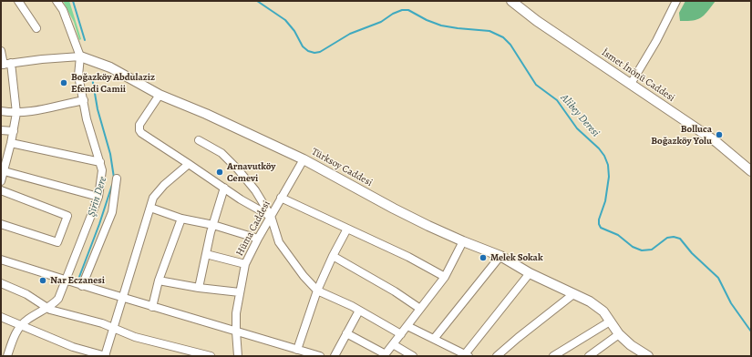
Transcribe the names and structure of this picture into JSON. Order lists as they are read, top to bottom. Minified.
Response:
{"streets":{"main road":["İsmet İnönü Caddesi","Türksoy Caddesi"],"street":["Hüma Caddesi"]},"crossings":[["Türksoy Caddesi","Hüma Caddesi"]],"water":["Alibey Deresi","Şirin Dere"],"places":["Boğazköy Abdulaziz Efendi Camii","Bolluca Boğazköy Yolu","Arnavutköy Cemevi","Melek Sokak","Nar Eczanesi"]}
